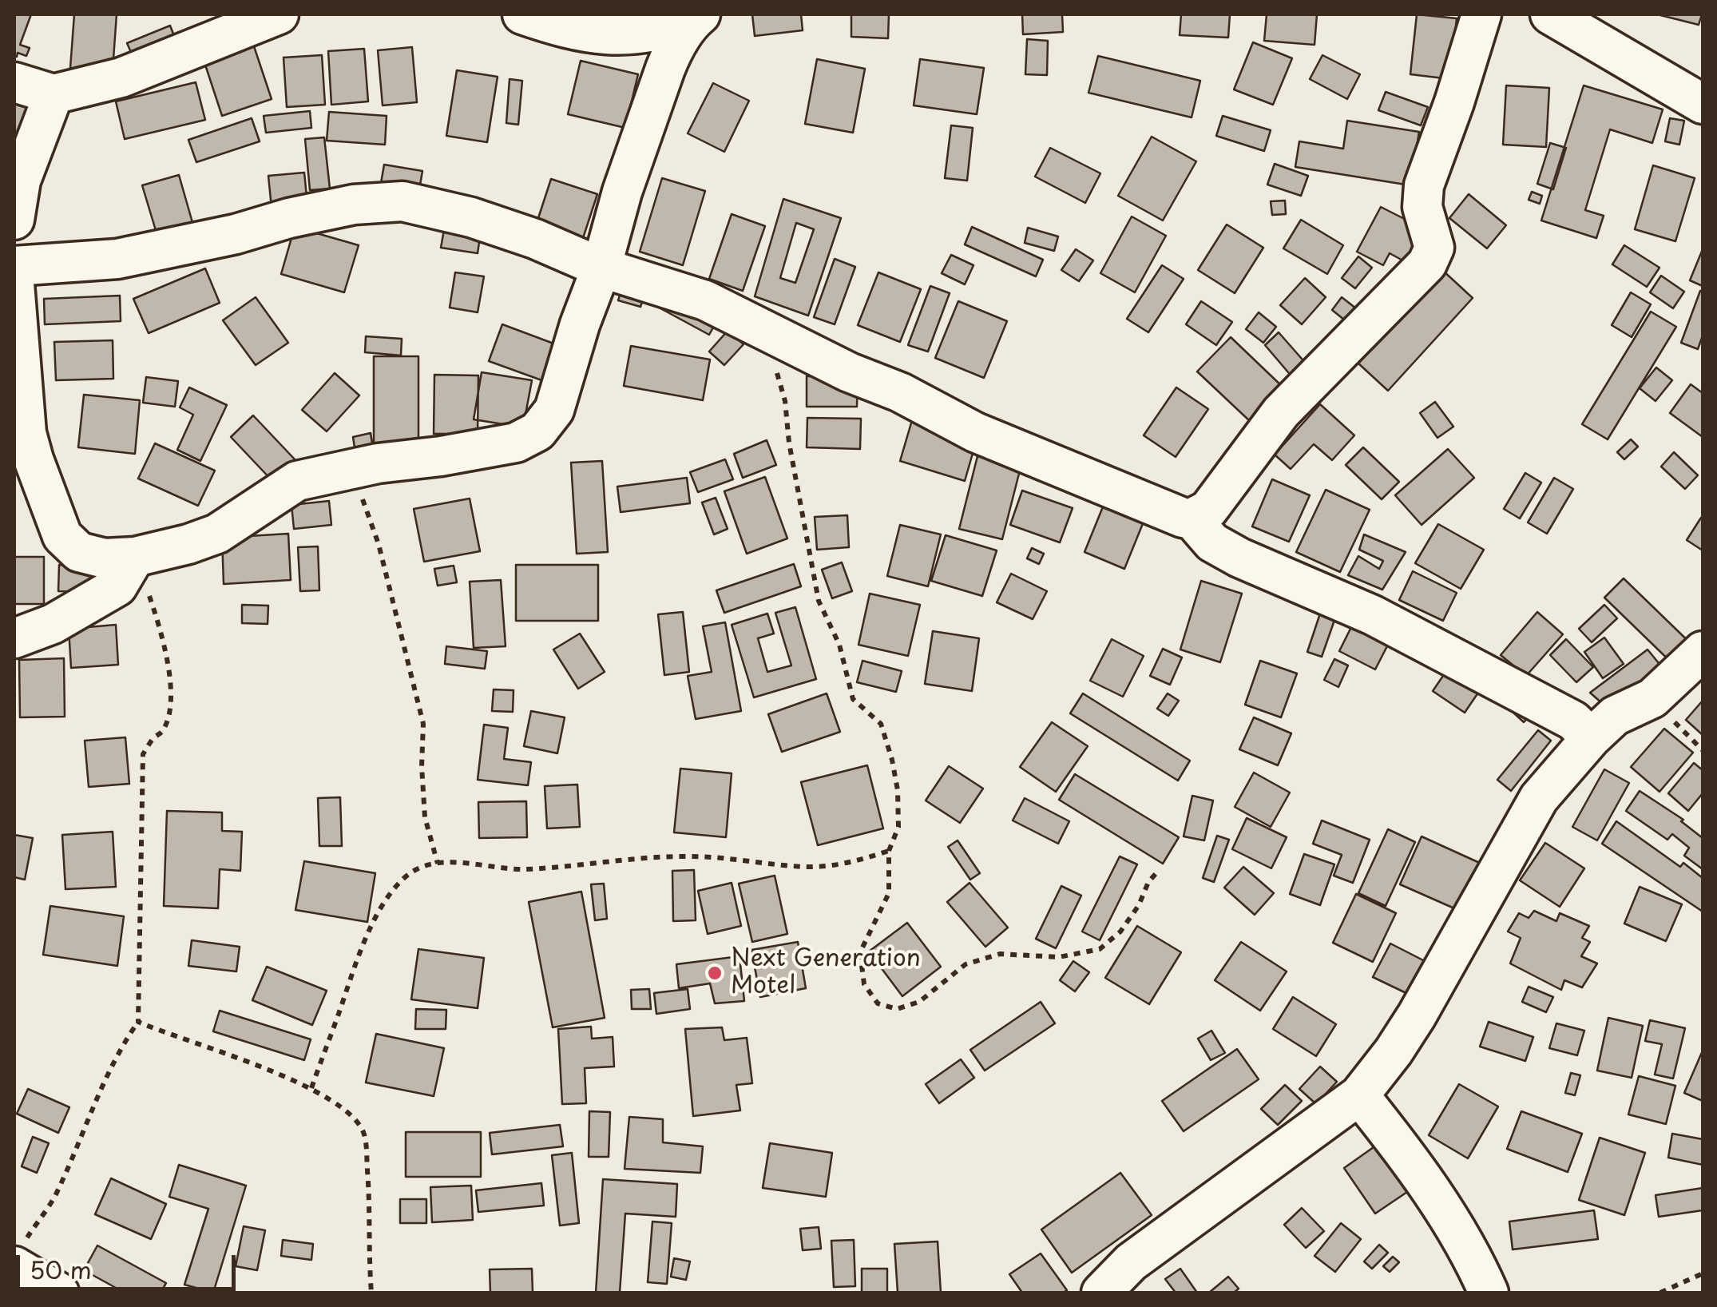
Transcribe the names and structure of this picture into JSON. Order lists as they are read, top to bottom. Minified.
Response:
{"places":["Next Generation Motel"],"scale_bar":"50 m"}
